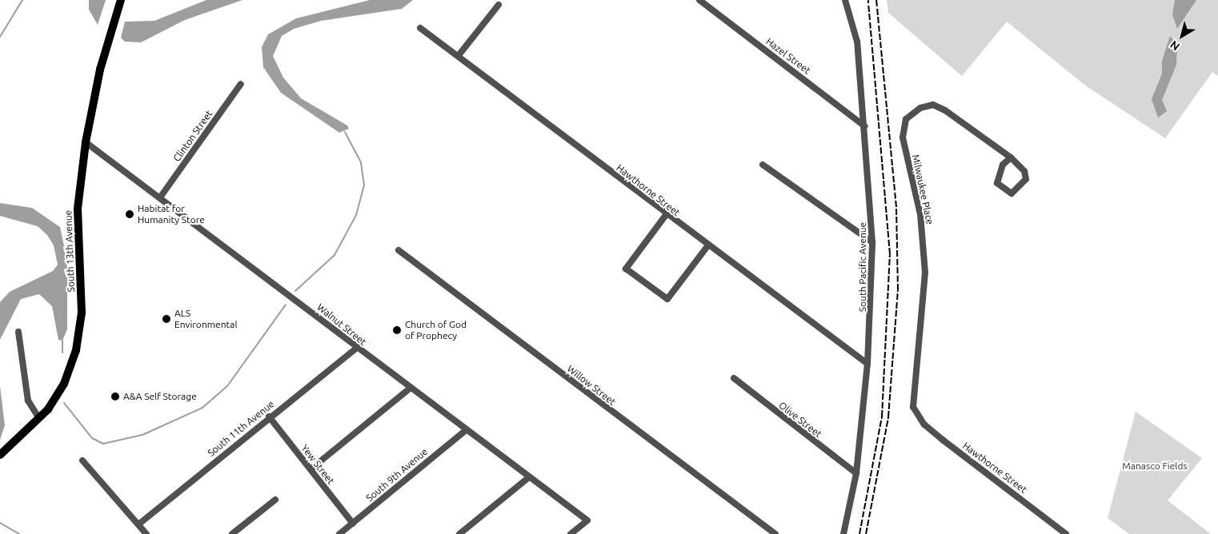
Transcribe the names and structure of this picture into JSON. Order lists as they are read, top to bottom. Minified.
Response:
{"streets":{"main road":["South 13th Avenue"],"street":["Hazel Street","Clinton Street","Milwaukee Place","Hawthorne Street","South Pacific Avenue","Walnut Street","Willow Street","Olive Street","South 11th Avenue","Yew Street","South 9th Avenue"]},"crossings":[["Hazel Street","South Pacific Avenue"],["Clinton Street","Walnut Street"],["Milwaukee Place","Hawthorne Street"],["Hawthorne Street","South Pacific Avenue"],["South 13th Avenue","Walnut Street"],["South Pacific Avenue","Olive Street"],["Walnut Street","South 11th Avenue"],["Walnut Street","South 9th Avenue"],["South 11th Avenue","Yew Street"],["Yew Street","South 9th Avenue"]],"parks":["Manasco Fields"],"places":["Habitat for Humanity Store","ALS Environmental","Church of God of Prophecy","A&A Self Storage"],"north":"bottom left"}
